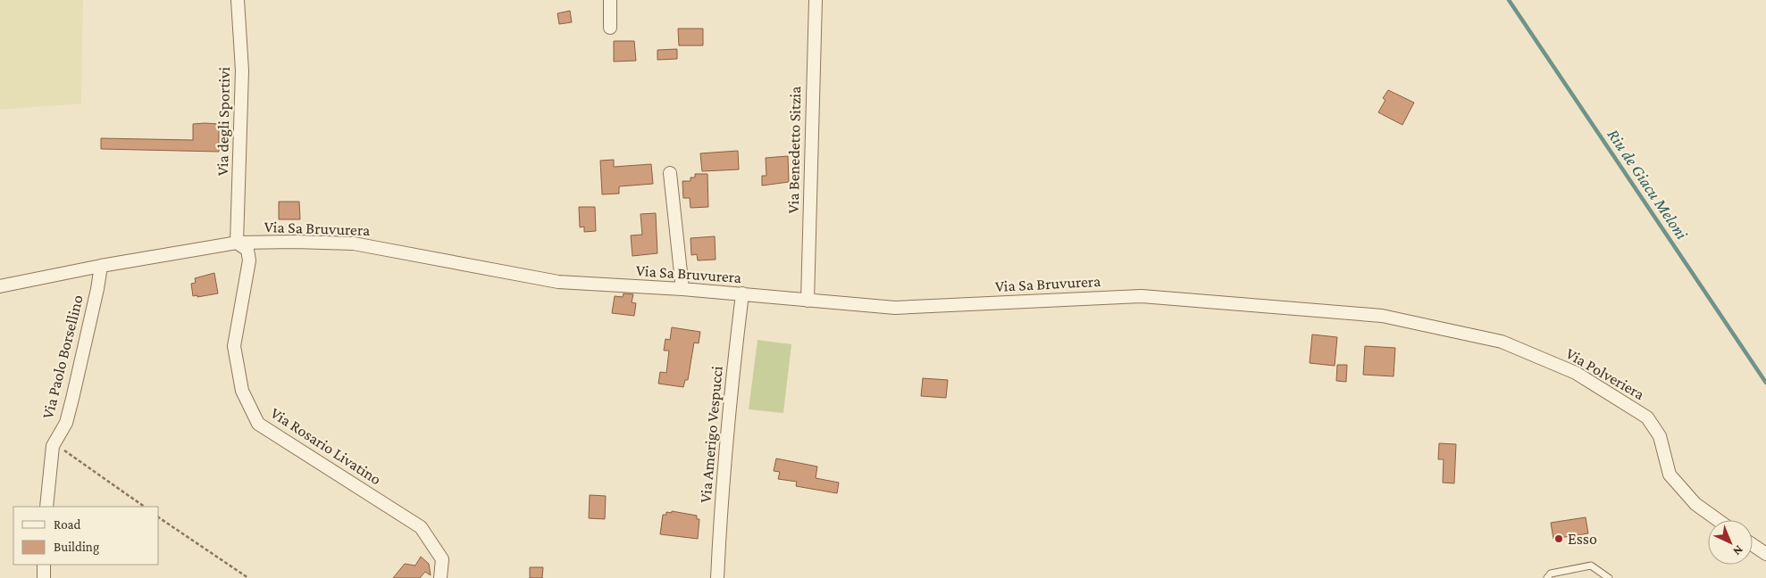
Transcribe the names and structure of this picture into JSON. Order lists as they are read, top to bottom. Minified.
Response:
{"streets":{"street":["Via degli Sportivi","Via Benedetto Sitzia","Via Sa Bruvurera","Via Paolo Borsellino","Via Polveriera","Via Amerigo Vespucci","Via Rosario Livatino"]},"crossings":[["Via degli Sportivi","Via Sa Bruvurera"],["Via degli Sportivi","Via Rosario Livatino"],["Via Benedetto Sitzia","Via Sa Bruvurera"],["Via Sa Bruvurera","Via Paolo Borsellino"],["Via Sa Bruvurera","Via Polveriera"],["Via Sa Bruvurera","Via Amerigo Vespucci"],["Via Sa Bruvurera","Via Rosario Livatino"]],"water":["Riu de Giacu Meloni"],"places":["Esso"],"legend":["Road","Building"],"north":"bottom right"}
